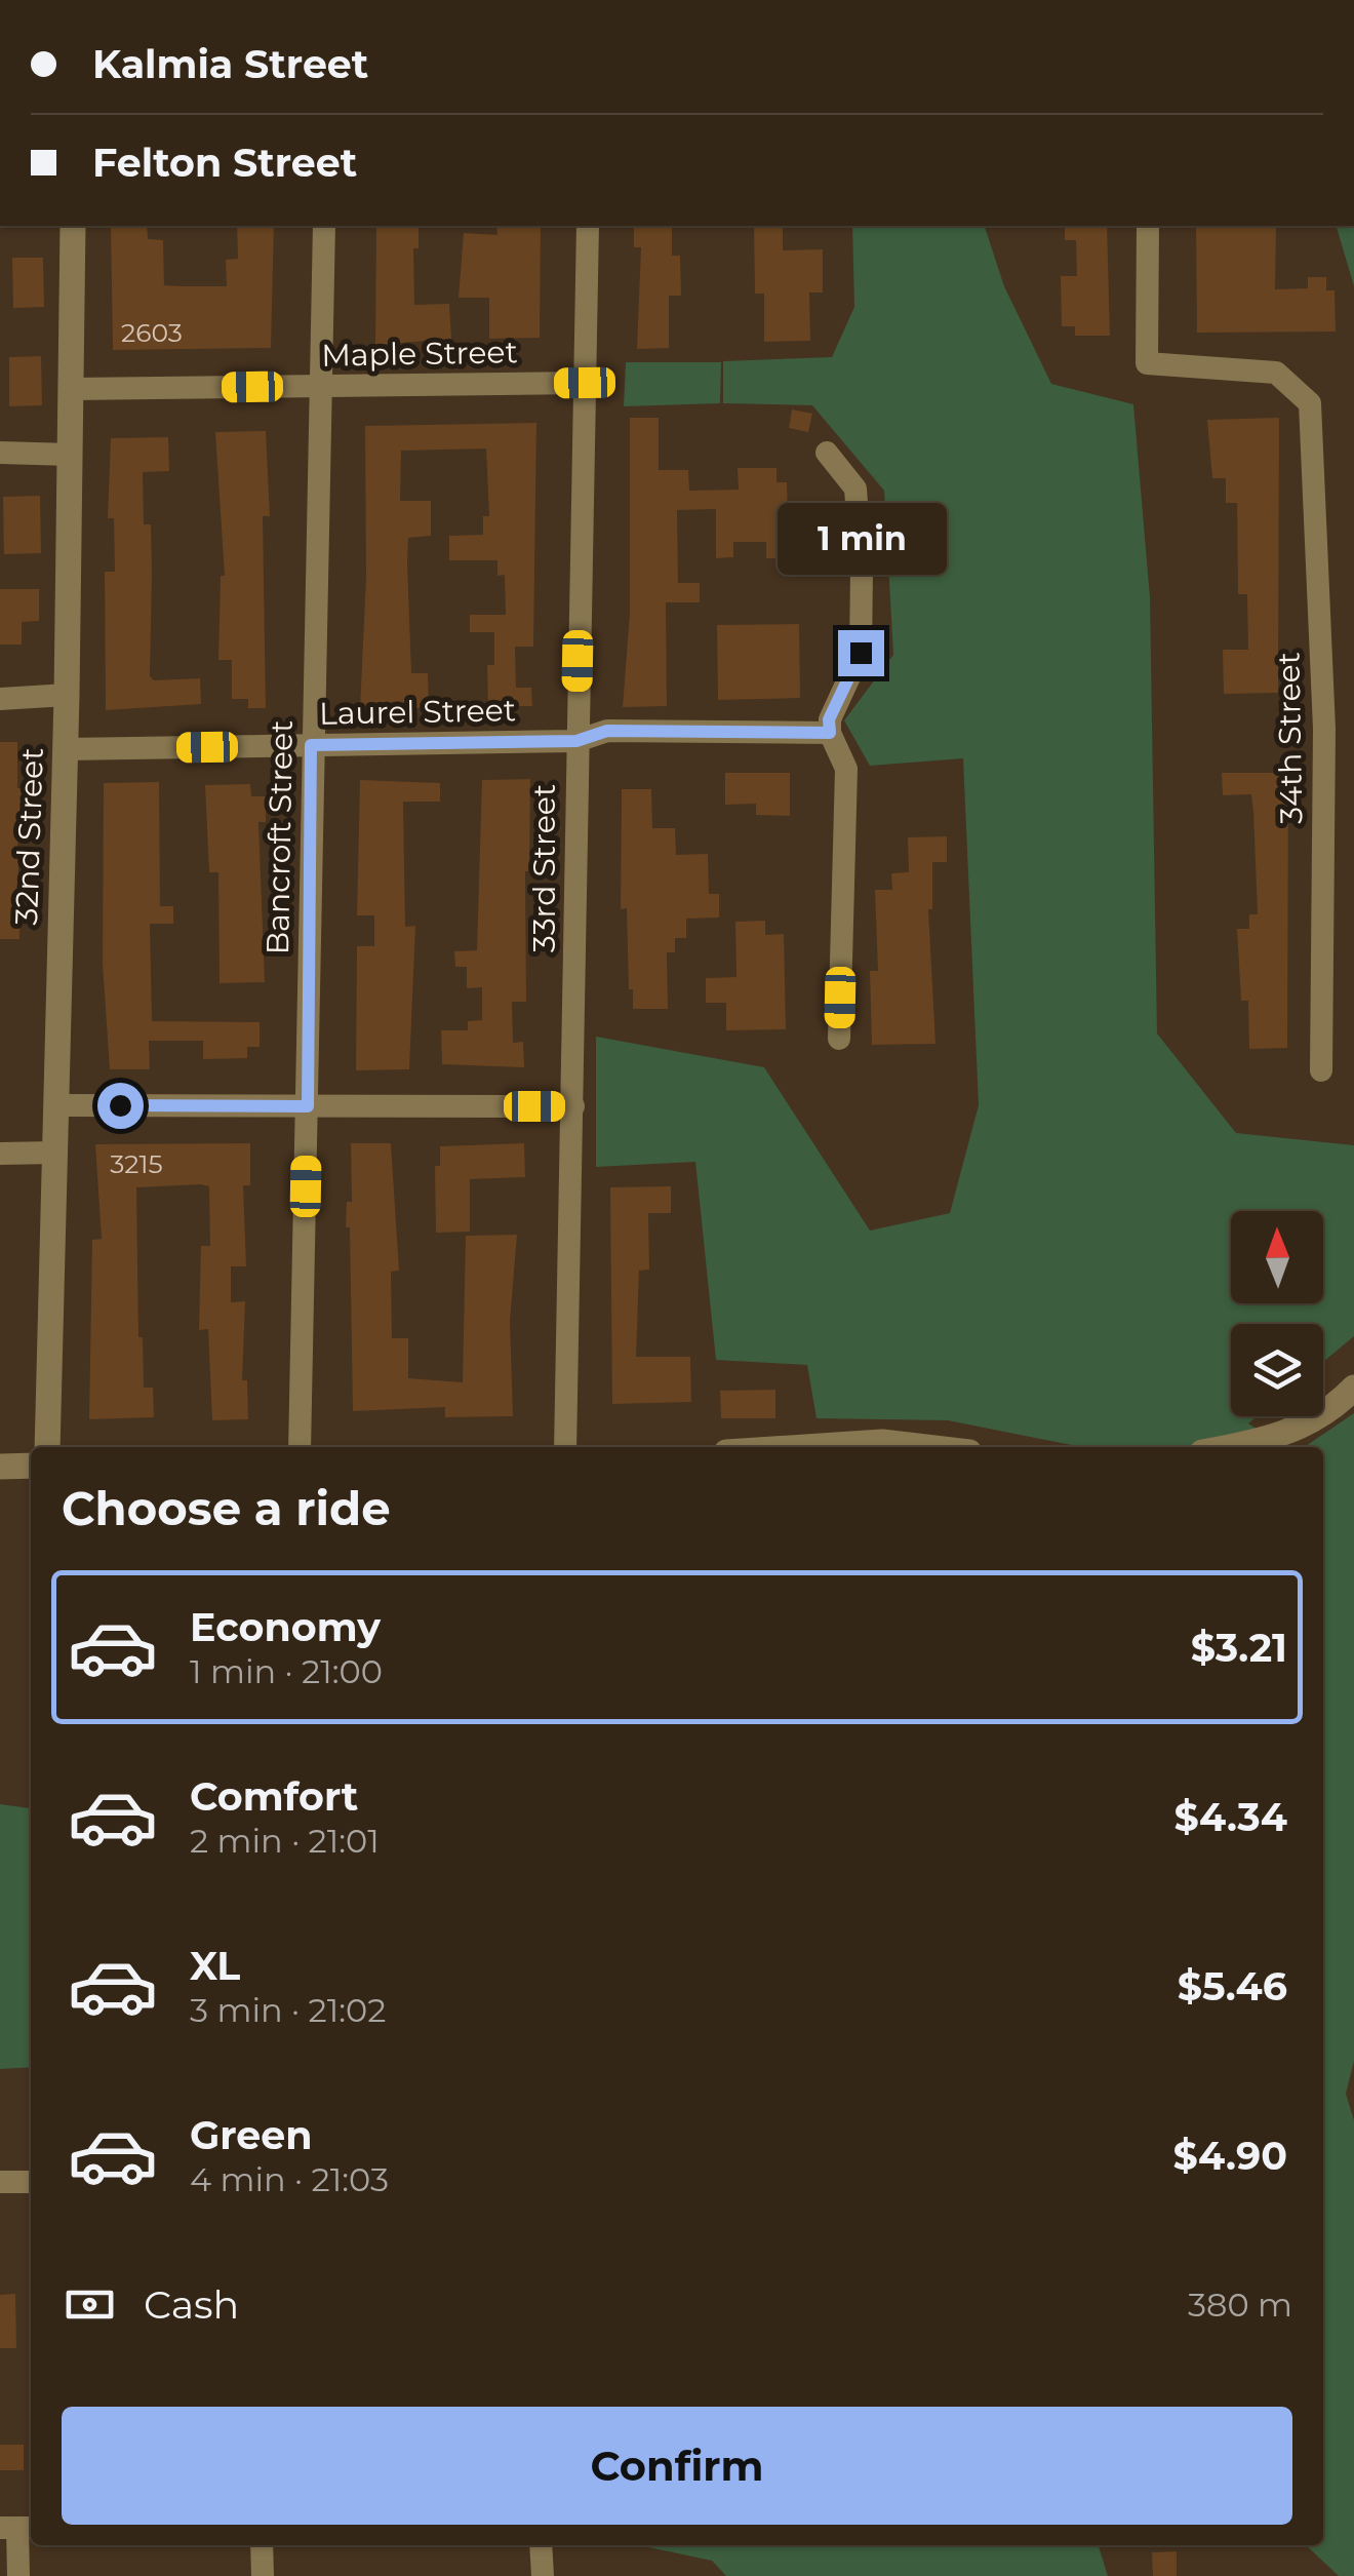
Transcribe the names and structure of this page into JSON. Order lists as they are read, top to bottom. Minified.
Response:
{"streets":{"street":["Maple Street","Laurel Street","34th Street","32nd Street","Bancroft Street","33rd Street"]},"crossings":[["Maple Street","32nd Street"],["Maple Street","Bancroft Street"],["Maple Street","33rd Street"],["Laurel Street","32nd Street"],["Laurel Street","Bancroft Street"],["Laurel Street","33rd Street"]],"house_numbers":["2603","3215"],"north":"top","page":{"banner":["Kalmia Street","Felton Street"],"bubble":"1 min","heading":"Choose a ride","list":[{"name":"Economy","note":"1 min · 21:00","value":"$3.21"},{"name":"Comfort","note":"2 min · 21:01","value":"$4.34"},{"name":"XL","note":"3 min · 21:02","value":"$5.46"},{"name":"Green","note":"4 min · 21:03","value":"$4.90"}],"pay":["Cash","380 m"],"buttons":"Confirm"}}
